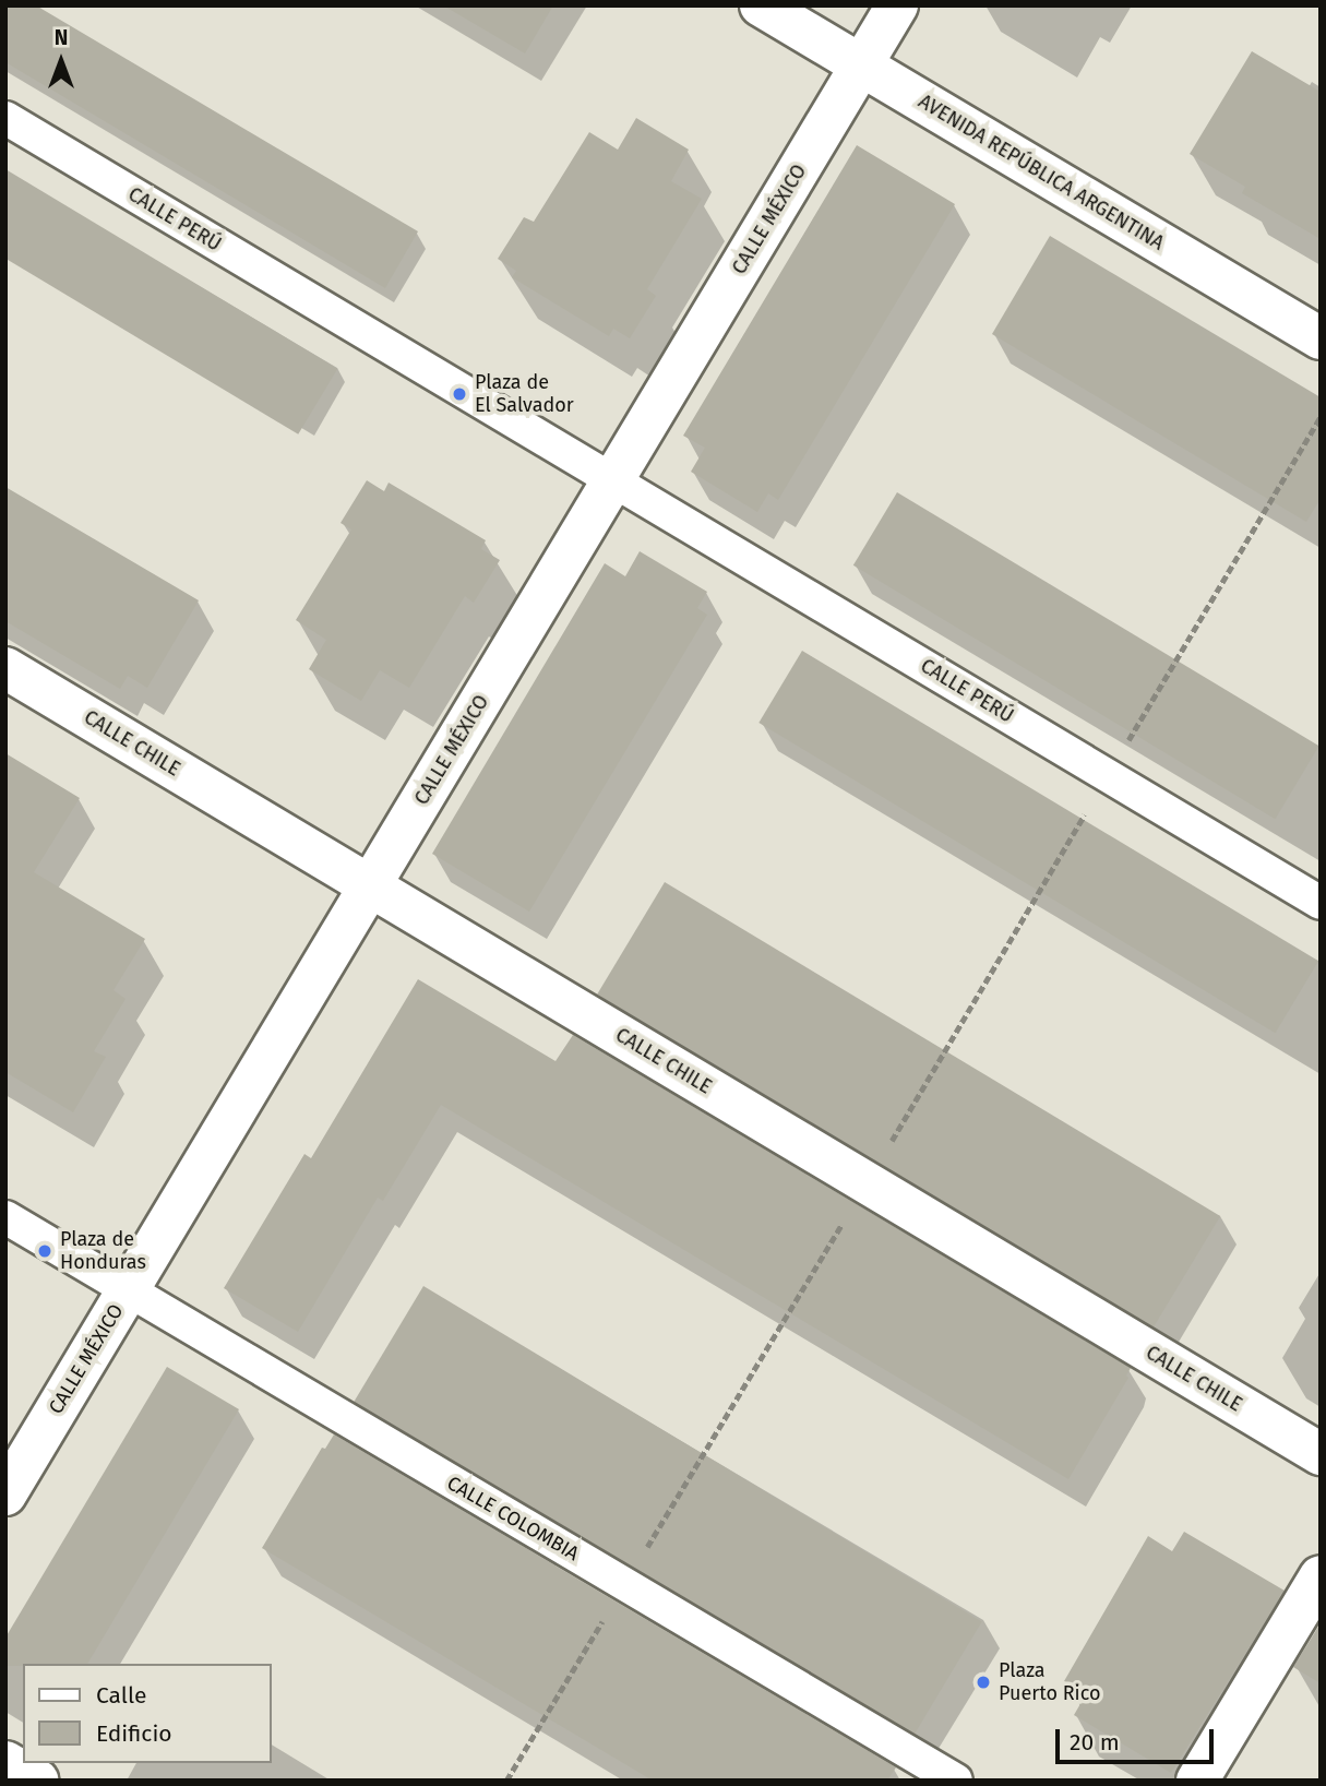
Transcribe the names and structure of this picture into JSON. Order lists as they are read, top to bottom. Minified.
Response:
{"streets":{"street":["AVENIDA REPÚBLICA ARGENTINA","CALLE PERÚ","CALLE MÉXICO","CALLE CHILE","CALLE COLOMBIA"]},"crossings":[["AVENIDA REPÚBLICA ARGENTINA","CALLE MÉXICO"],["CALLE PERÚ","CALLE MÉXICO"],["CALLE MÉXICO","CALLE CHILE"],["CALLE MÉXICO","CALLE COLOMBIA"]],"places":["Plaza de El Salvador","Plaza de Honduras","Plaza Puerto Rico"],"legend":["Calle","Edificio"],"scale_bar":"20 m","north":"top"}
